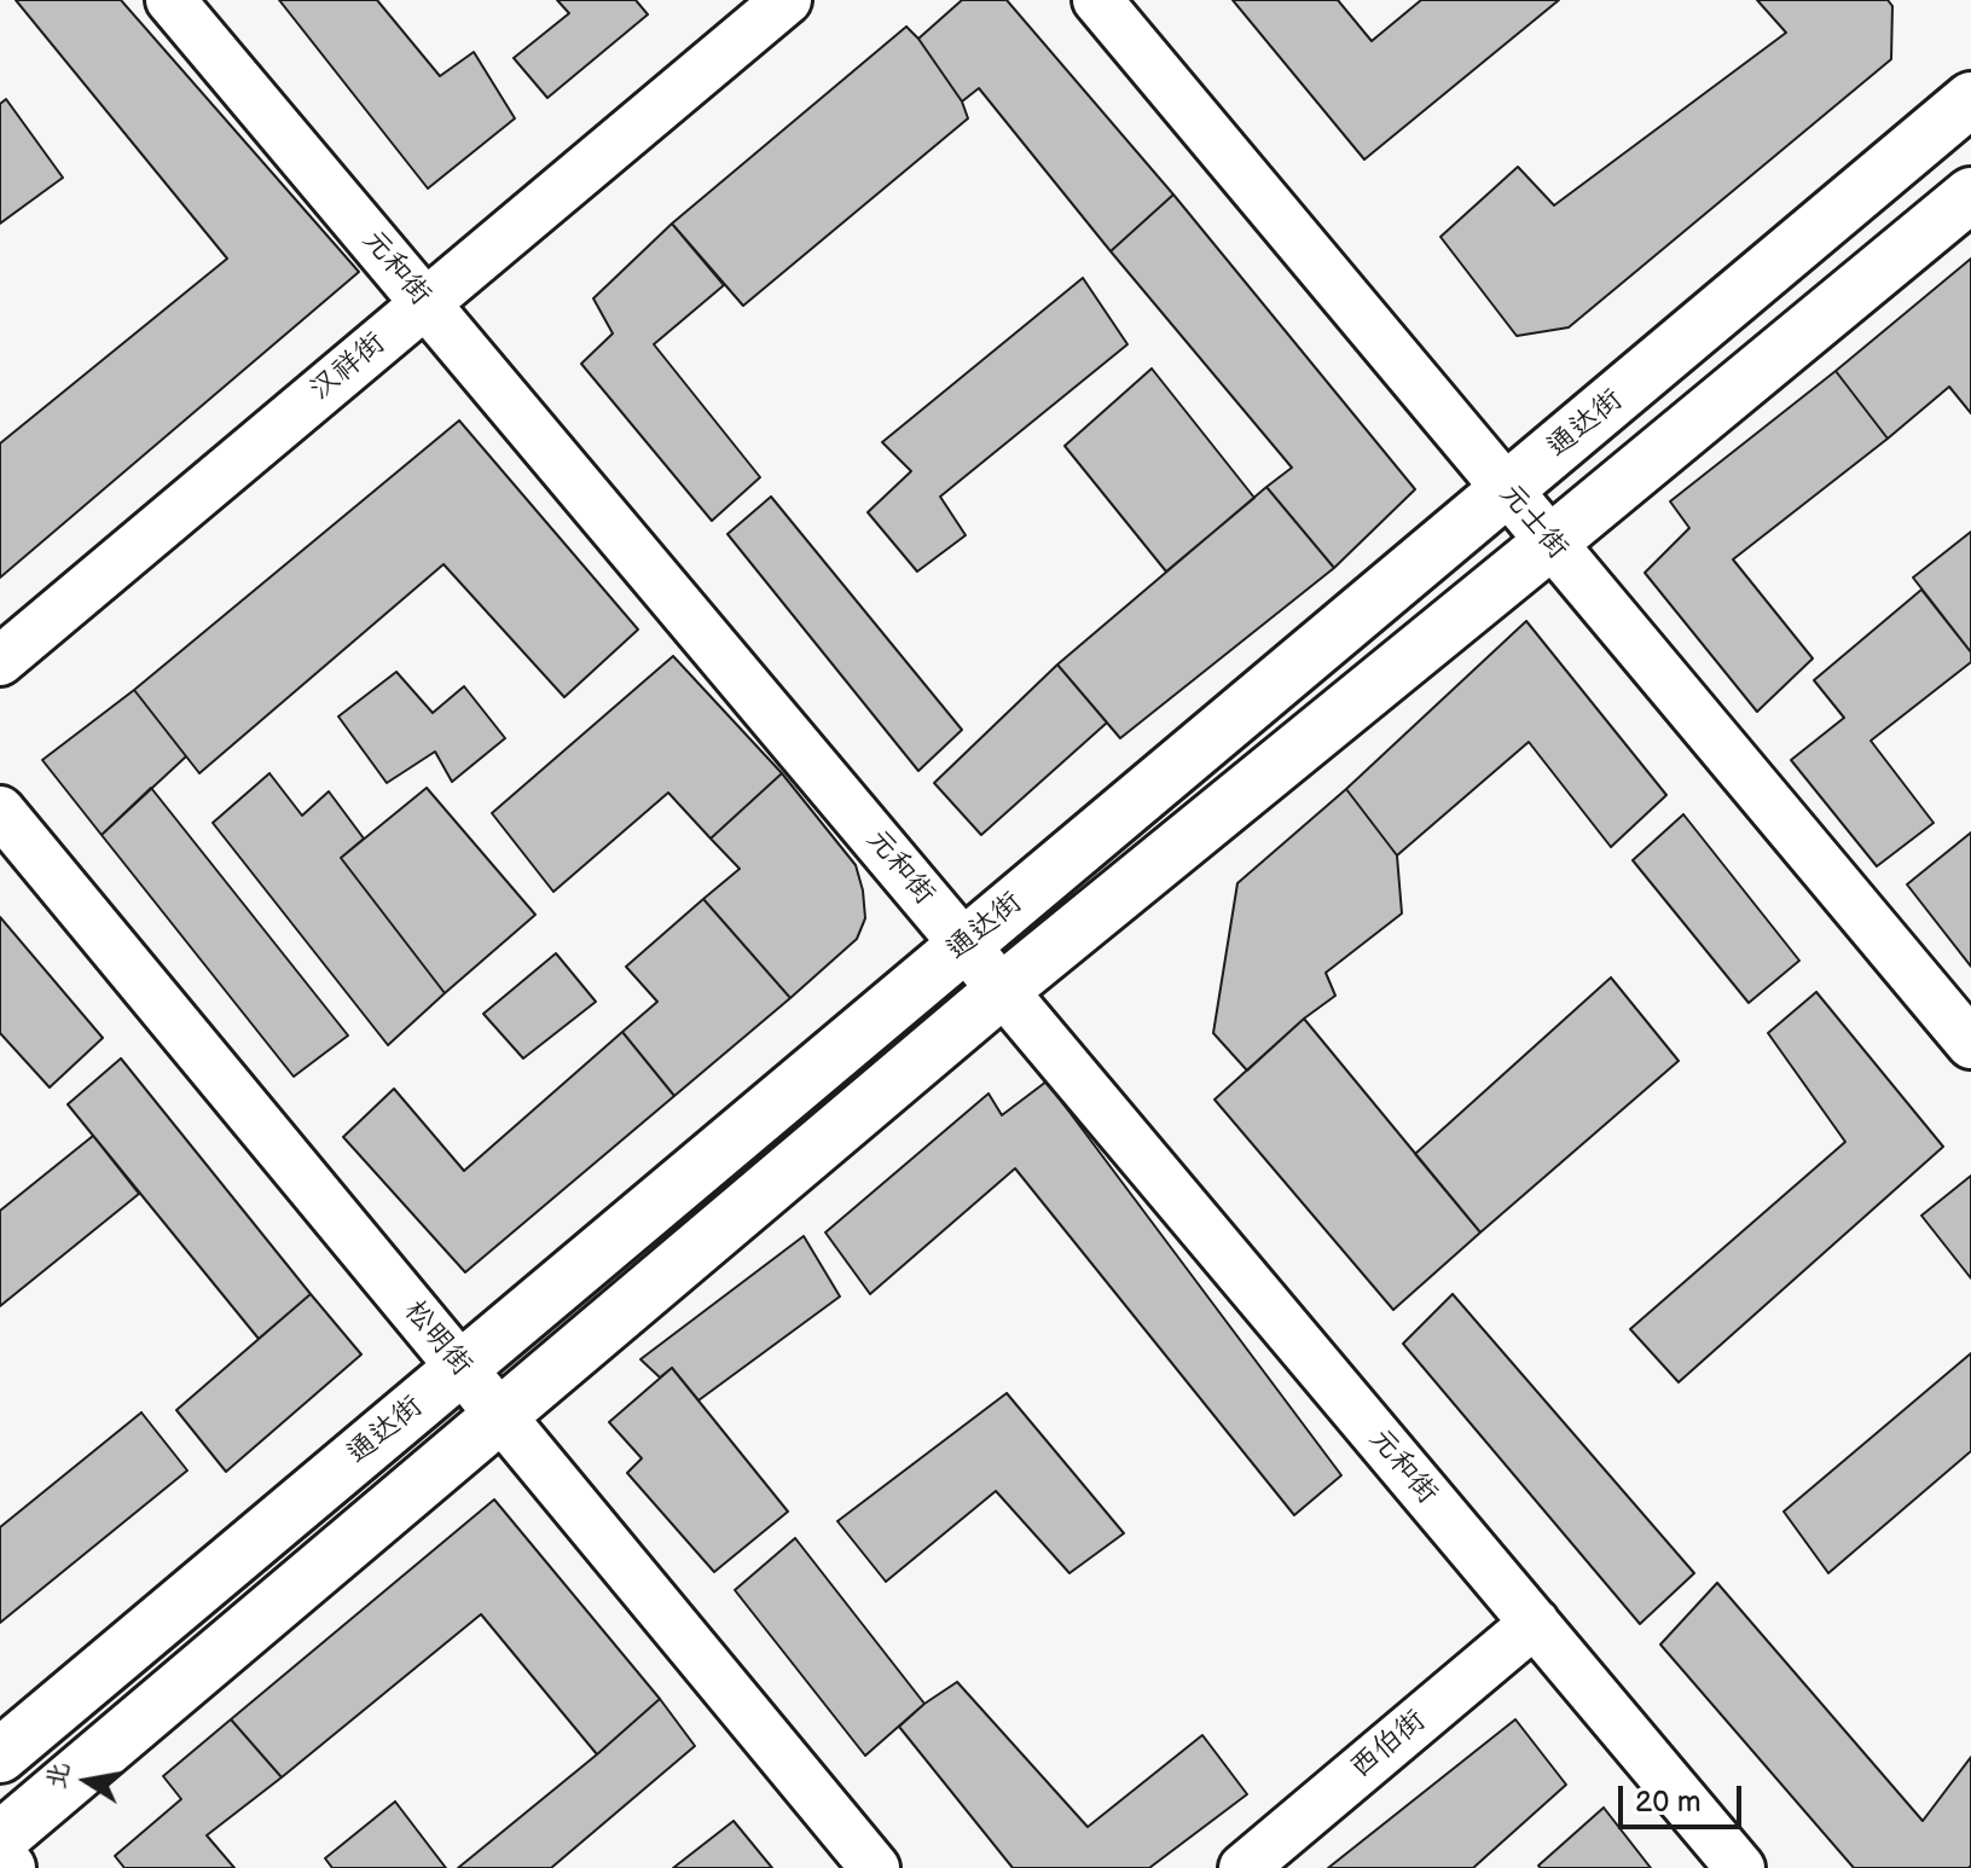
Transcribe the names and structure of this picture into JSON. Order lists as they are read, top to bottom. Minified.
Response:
{"streets":{"main road":["通达街"],"street":["元和街","汉祥街","元士街","松明街","西伯街"]},"crossings":[["元和街","汉祥街"],["元和街","通达街"],["元和街","西伯街"],["通达街","元士街"],["通达街","松明街"]],"scale_bar":"20 m","north":"left"}
